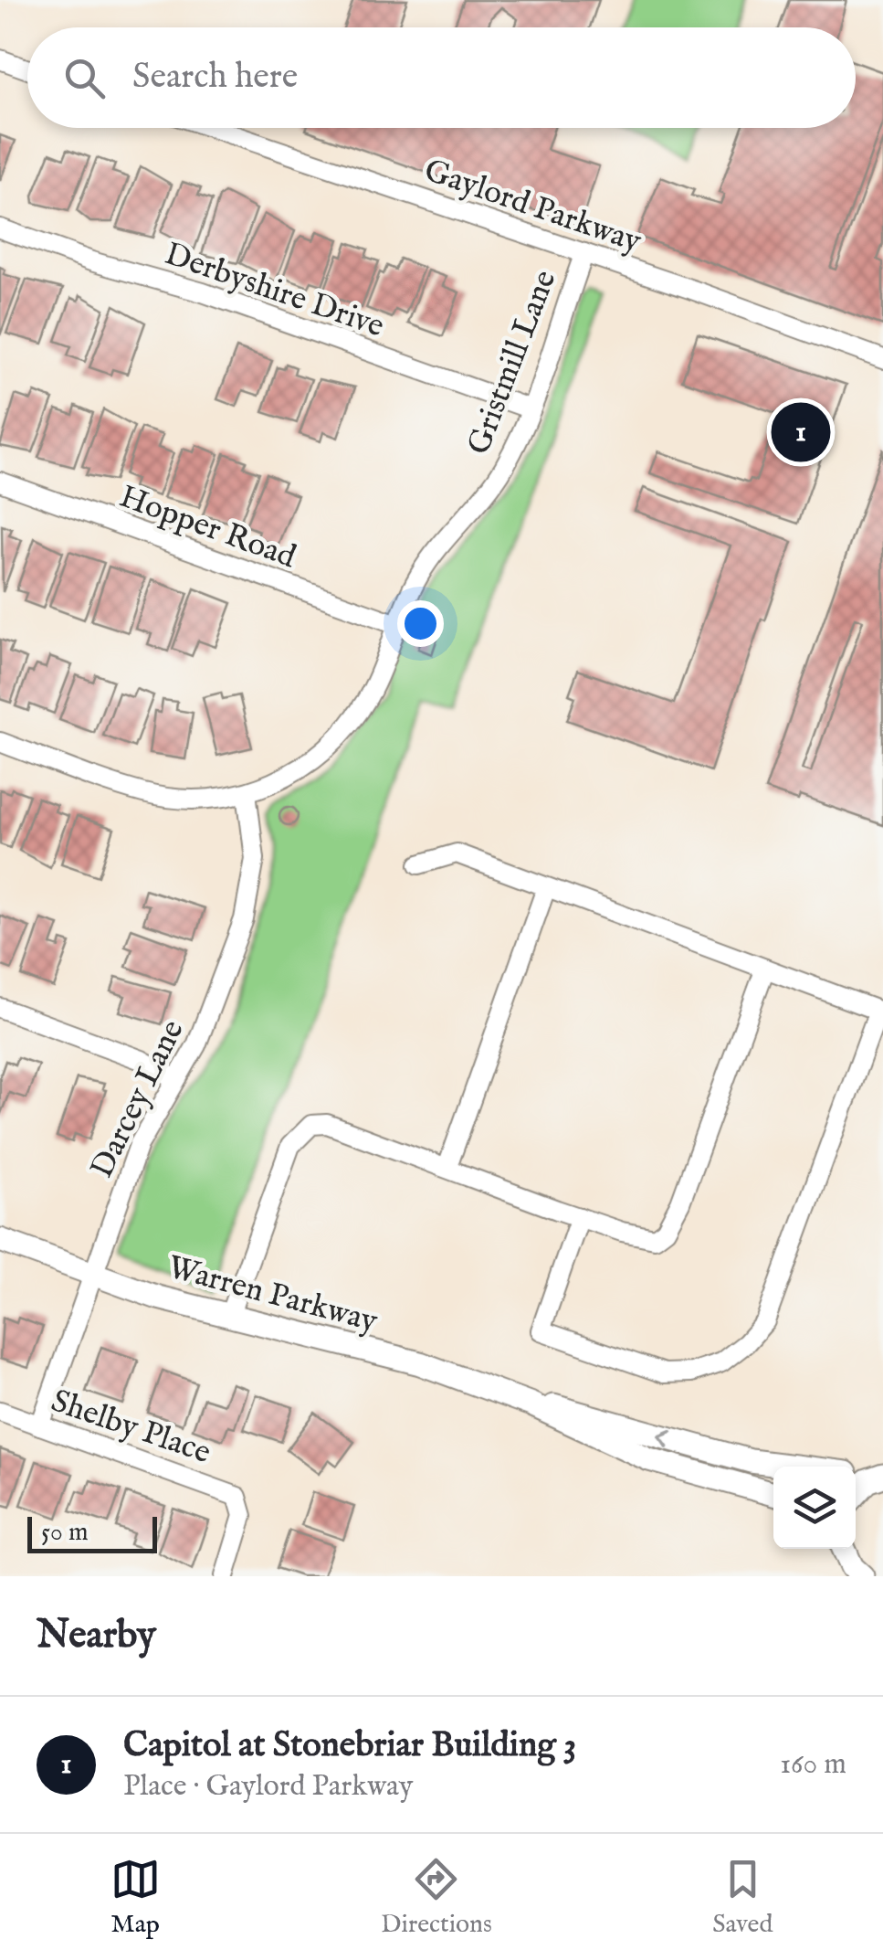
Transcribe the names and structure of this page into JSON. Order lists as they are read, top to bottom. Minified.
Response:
{"streets":{"main road":["Warren Parkway"],"street":["Gaylord Parkway","Derbyshire Drive","Gristmill Lane","Hopper Road","Darcey Lane","Shelby Place"]},"crossings":[["Gaylord Parkway","Gristmill Lane"],["Derbyshire Drive","Gristmill Lane"],["Gristmill Lane","Hopper Road"],["Gristmill Lane","Darcey Lane"],["Darcey Lane","Warren Parkway"],["Darcey Lane","Shelby Place"]],"scale_bar":"50 m","page":{"search":"Search here","pins":"1","scale":"50 m","heading":"Nearby","list":[{"mark":"1","name":"Capitol at Stonebriar Building 3","note":"Place · Gaylord Parkway","value":"160 m"}],"nav":["Map","Directions","Saved"]}}
